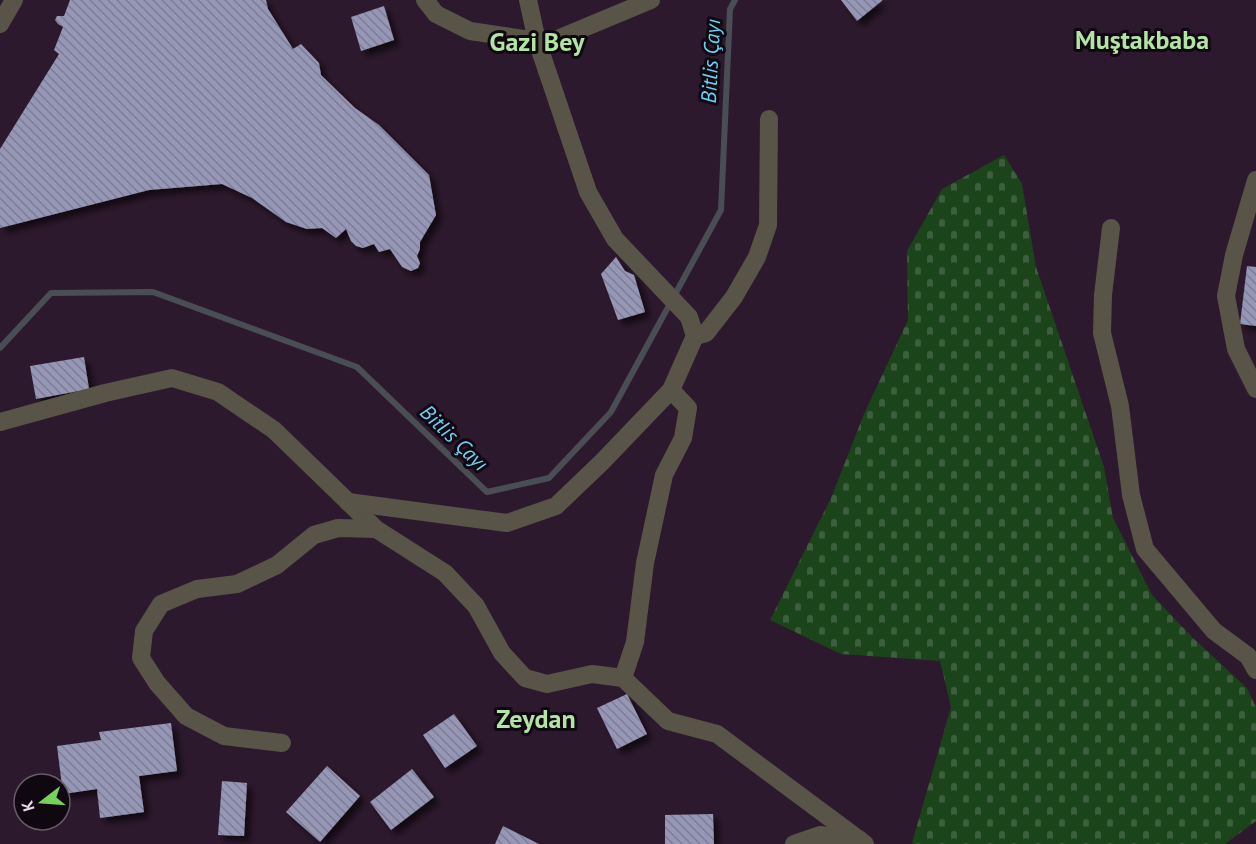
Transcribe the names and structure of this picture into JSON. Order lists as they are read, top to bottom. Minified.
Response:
{"districts":["Muştakbaba","Gazi Bey","Zeydan"],"water":["Bitlis Çayı"],"north":"left"}
